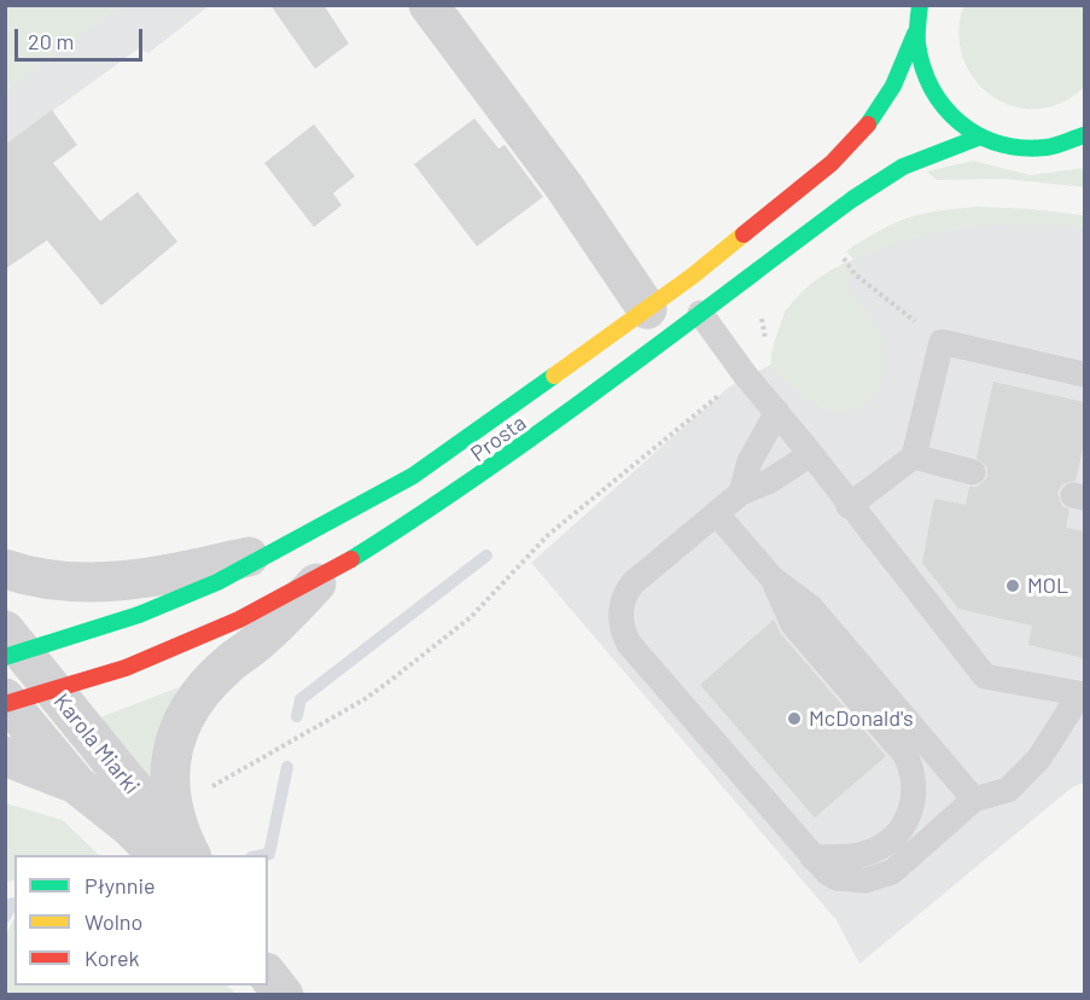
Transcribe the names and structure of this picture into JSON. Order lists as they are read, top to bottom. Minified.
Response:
{"streets":{"main road":["Prosta"],"street":["Karola Miarki"]},"crossings":[["Prosta","Karola Miarki"]],"places":["MOL","McDonald's"],"legend":["Płynnie","Wolno","Korek"],"scale_bar":"20 m"}
